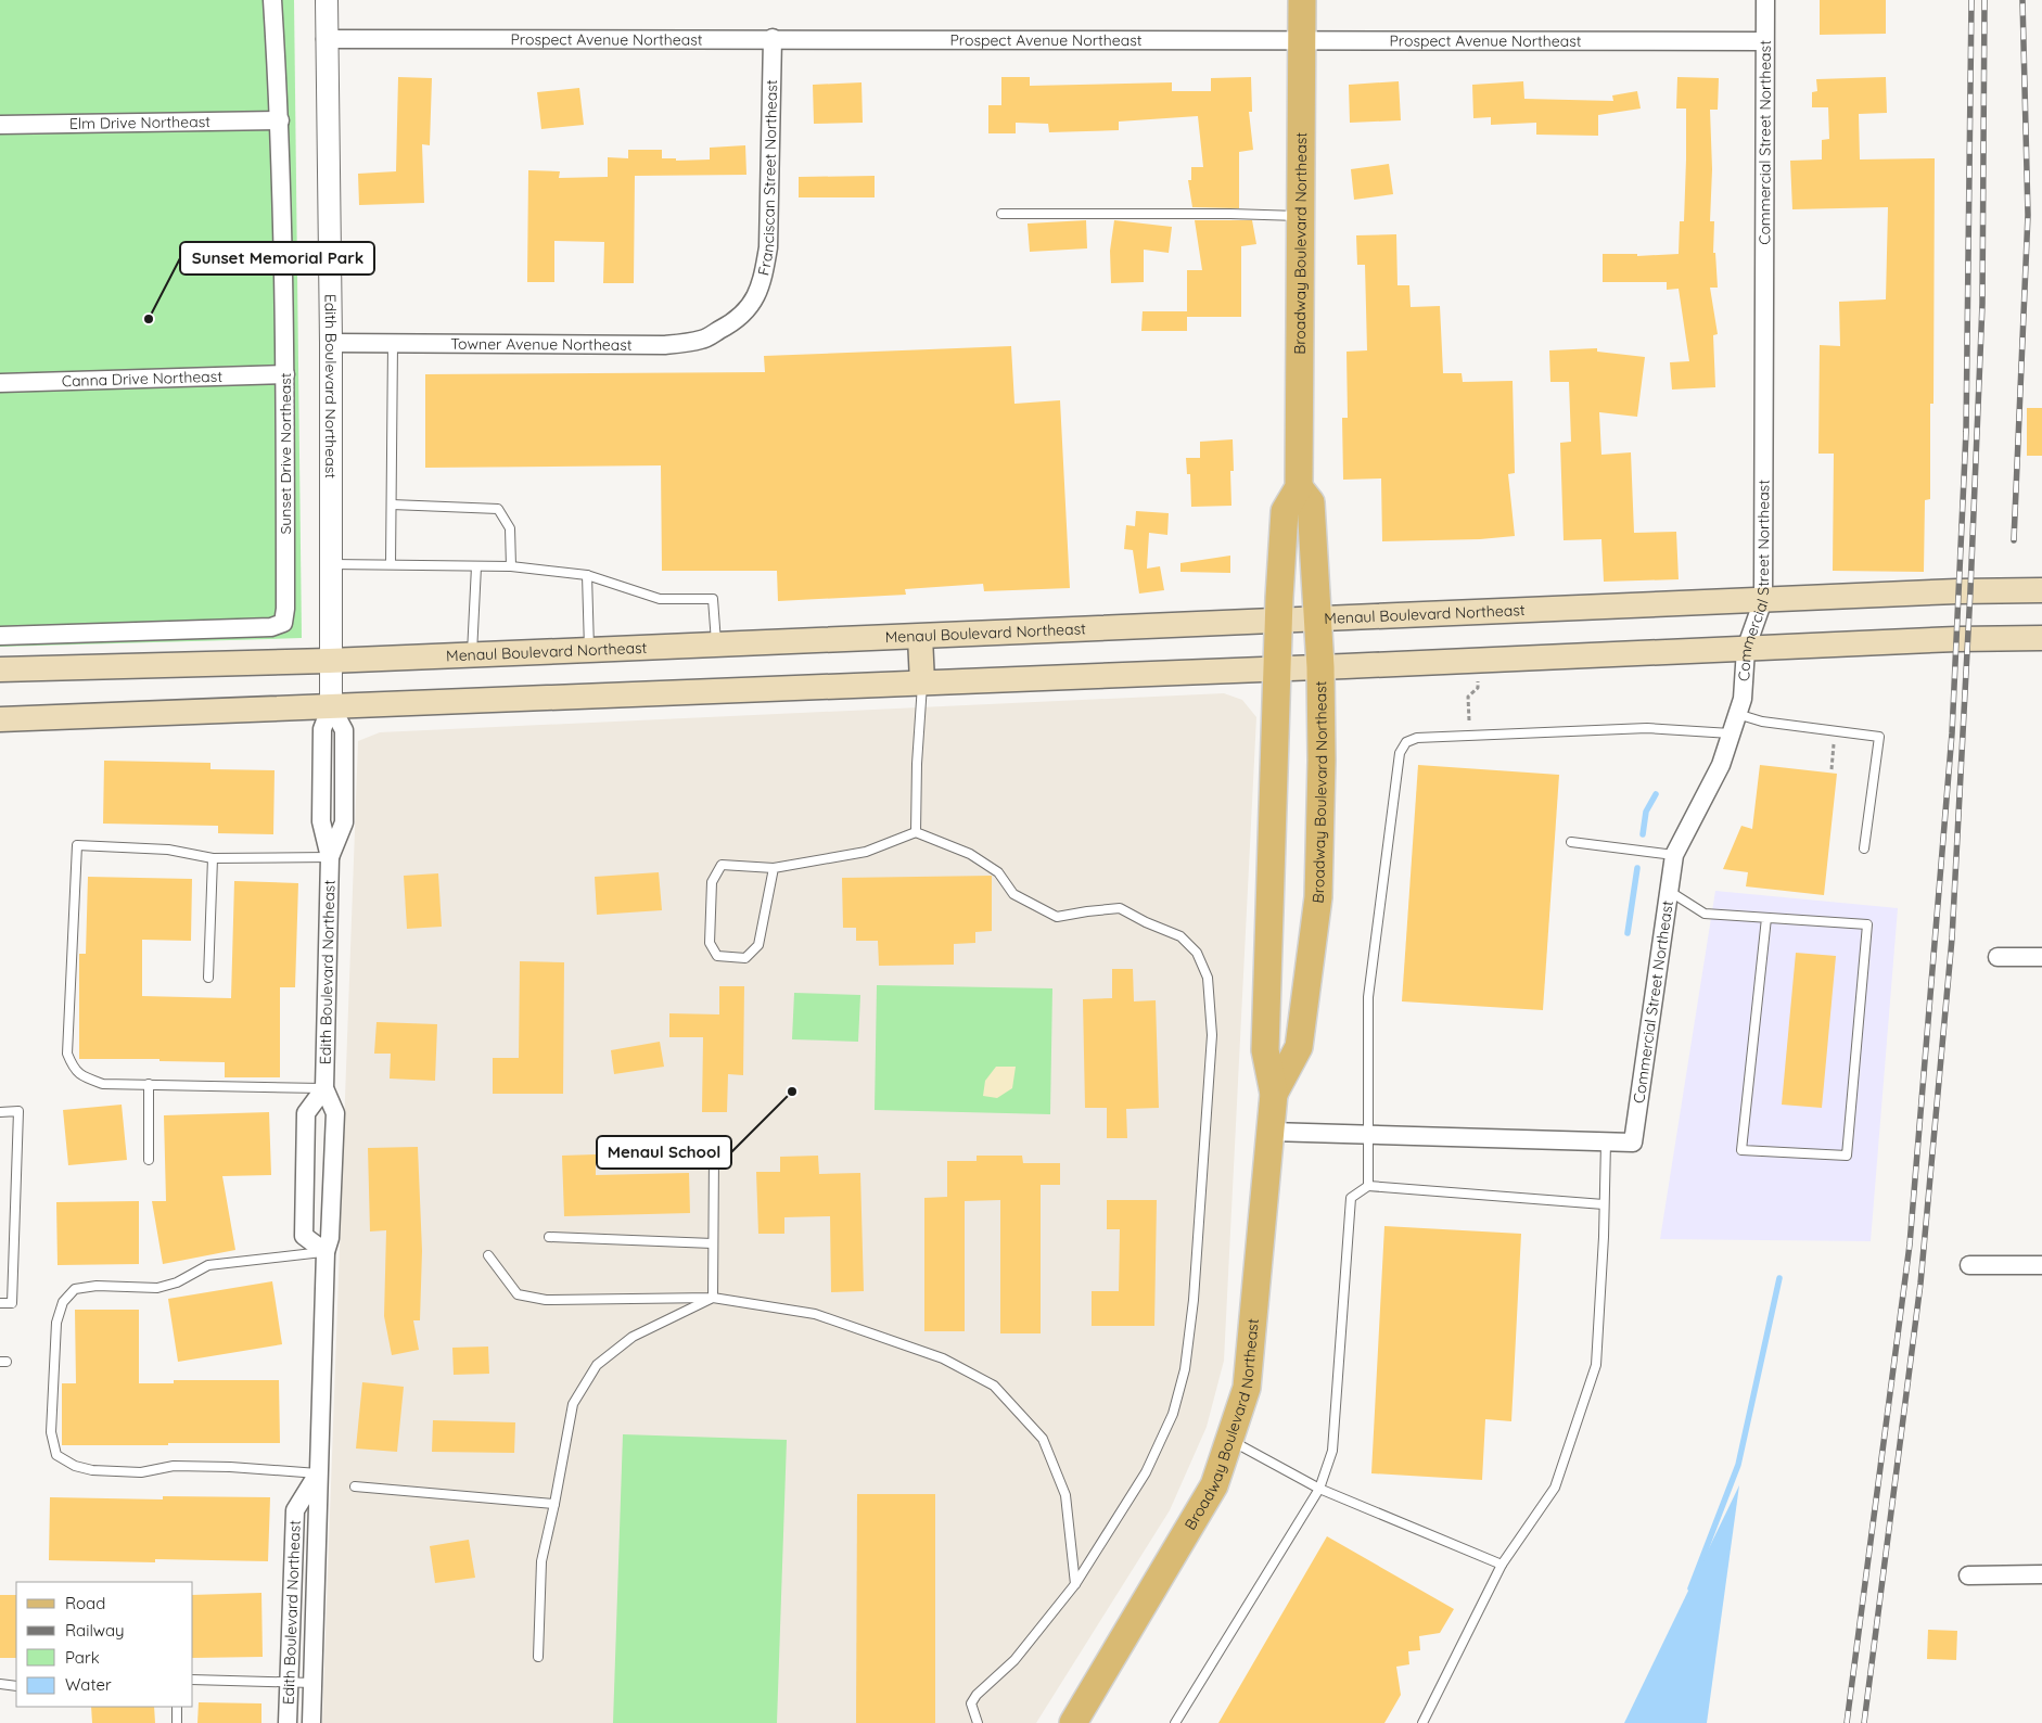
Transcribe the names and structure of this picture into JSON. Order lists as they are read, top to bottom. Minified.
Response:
{"streets":{"main road":["Broadway Boulevard Northeast","Menaul Boulevard Northeast"],"street":["Prospect Avenue Northeast","Elm Drive Northeast","Commercial Street Northeast","Franciscan Street Northeast","Towner Avenue Northeast","Canna Drive Northeast","Edith Boulevard Northeast","Sunset Drive Northeast"]},"crossings":[["Prospect Avenue Northeast","Commercial Street Northeast"],["Prospect Avenue Northeast","Franciscan Street Northeast"],["Prospect Avenue Northeast","Broadway Boulevard Northeast"],["Prospect Avenue Northeast","Edith Boulevard Northeast"],["Elm Drive Northeast","Sunset Drive Northeast"],["Commercial Street Northeast","Menaul Boulevard Northeast"],["Franciscan Street Northeast","Towner Avenue Northeast"],["Broadway Boulevard Northeast","Menaul Boulevard Northeast"],["Towner Avenue Northeast","Edith Boulevard Northeast"],["Canna Drive Northeast","Sunset Drive Northeast"],["Edith Boulevard Northeast","Menaul Boulevard Northeast"]],"places":["Sunset Memorial Park","Menaul School"],"legend":["Road","Railway","Park","Water"]}
